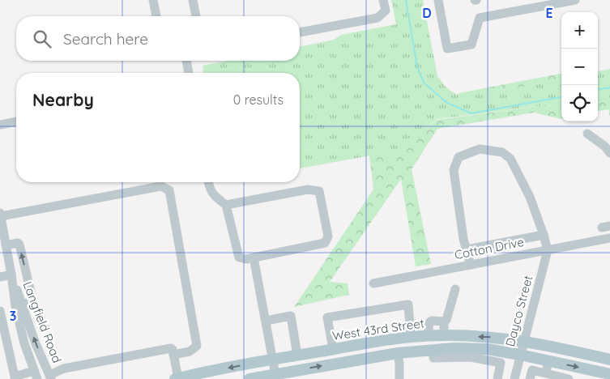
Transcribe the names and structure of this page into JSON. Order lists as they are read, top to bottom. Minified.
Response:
{"streets":{"main road":["West 43rd Street"],"street":["Cotton Drive","Dayco Street","Langfield Road"]},"crossings":[["Cotton Drive","Dayco Street"],["Dayco Street","West 43rd Street"]],"page":{"map_buttons":["+","−"],"search":"Search here","heading":["Nearby","0 results"]},"grid":{"columns":["D","E"],"rows":["3"]}}
